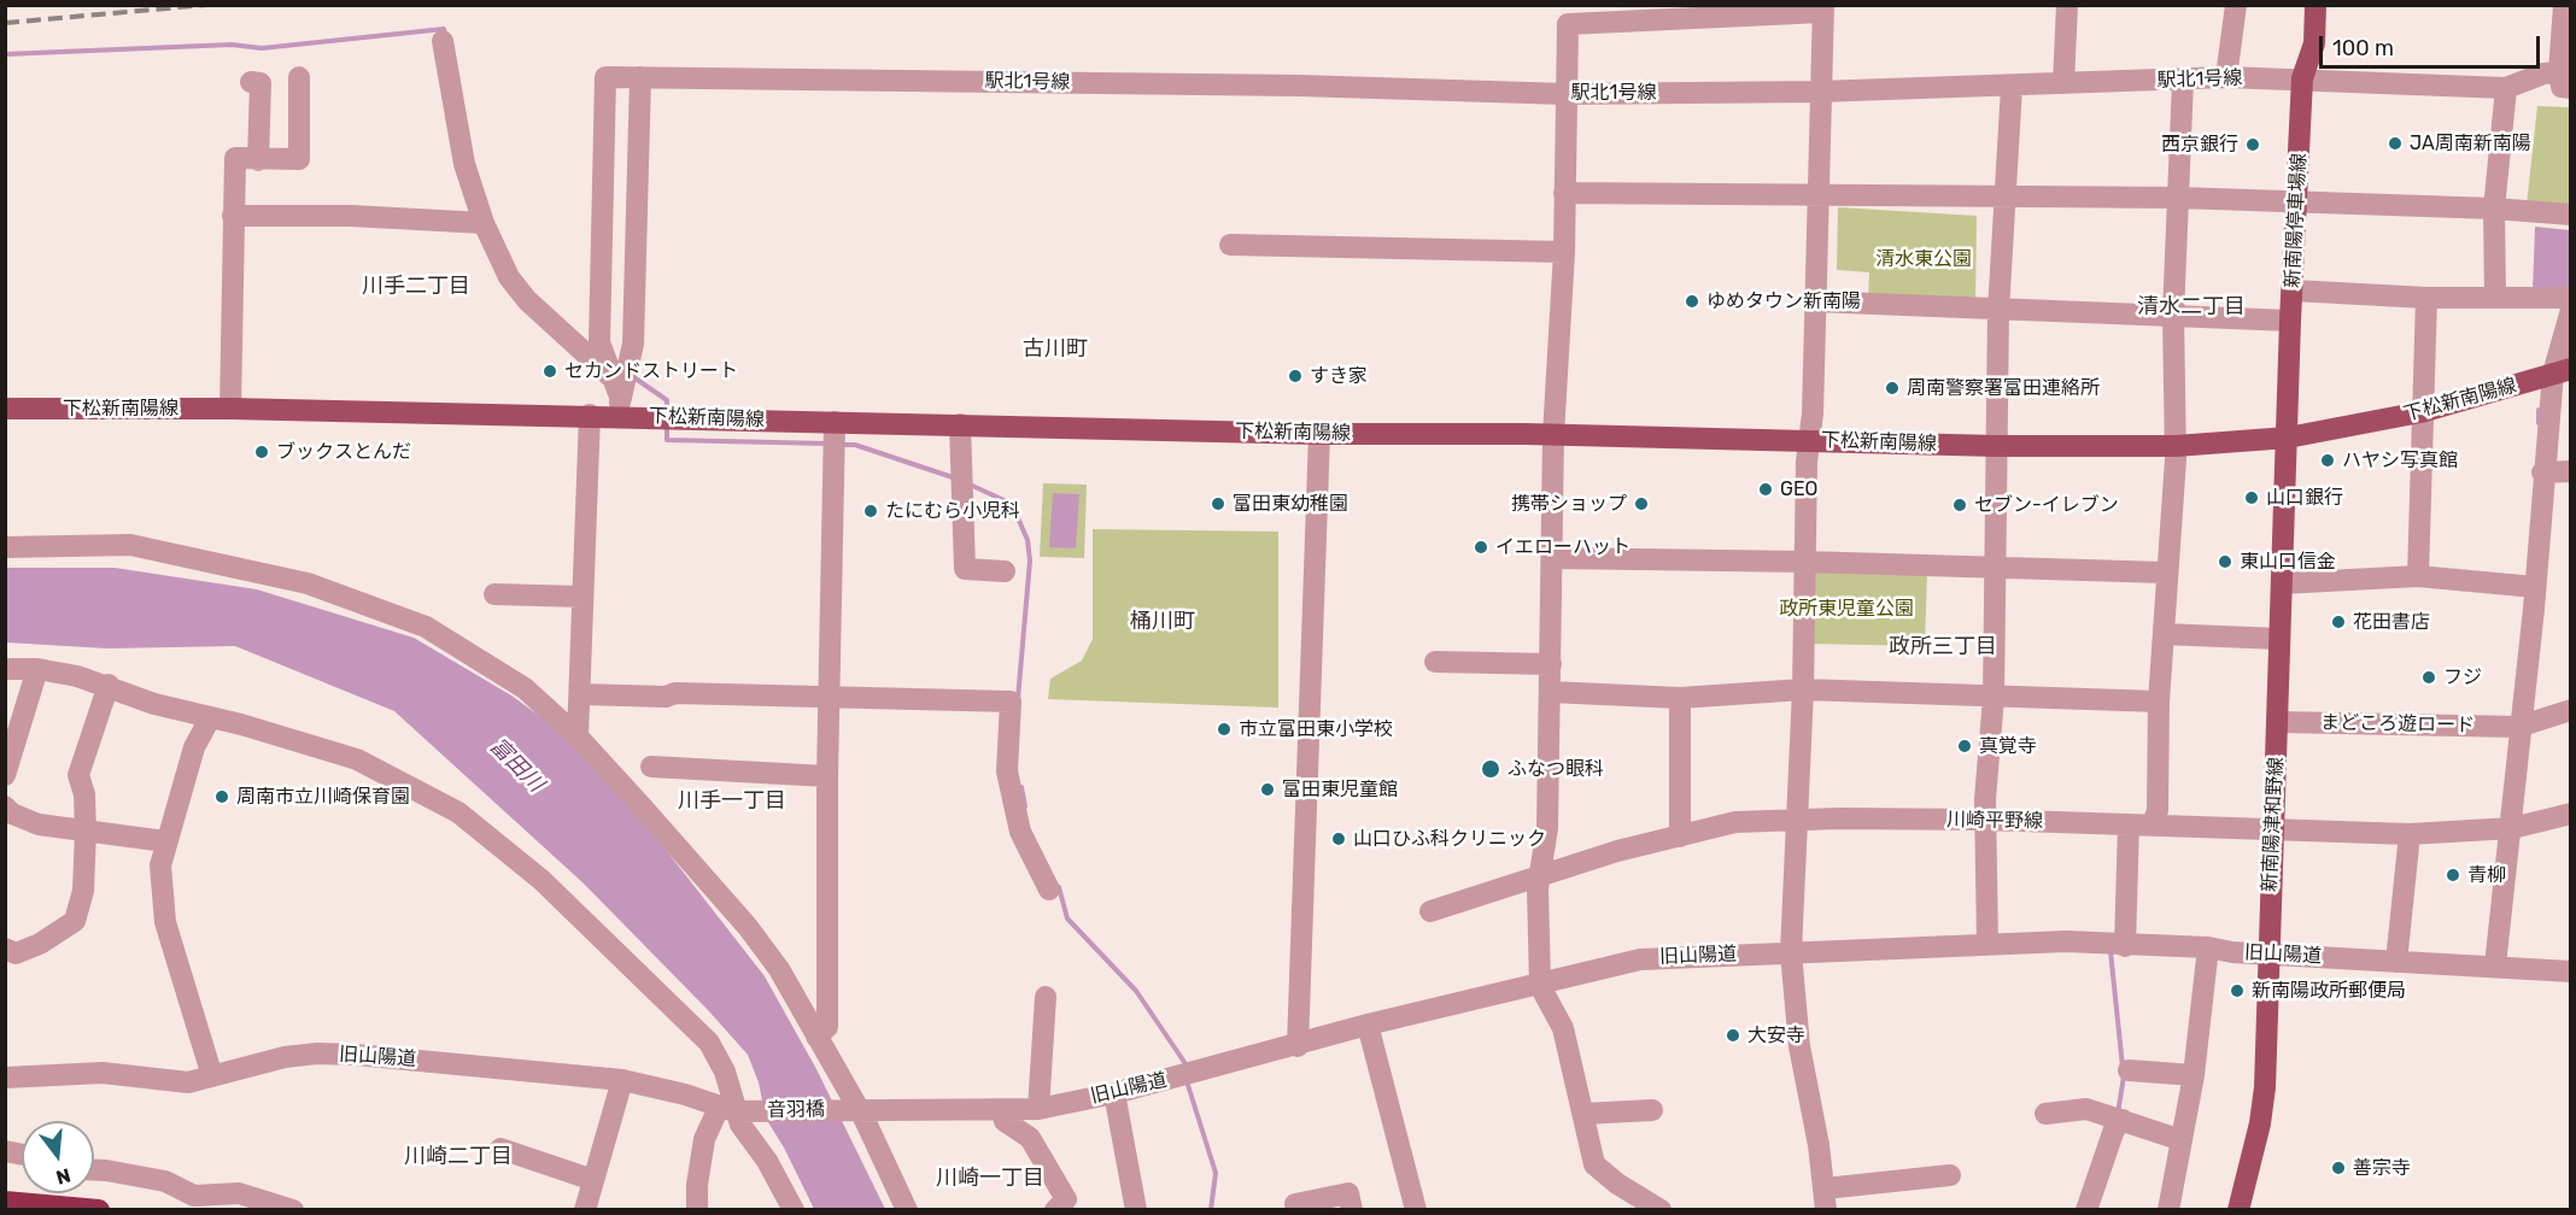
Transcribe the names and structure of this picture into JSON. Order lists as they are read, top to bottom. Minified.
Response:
{"streets":{"main road":["新南陽停車場線","下松新南陽線","新南陽津和野線"],"street":["駅北1号線","まどころ遊ロード","川崎平野線","旧山陽道","音羽橋"]},"crossings":[["駅北1号線","新南陽停車場線"],["駅北1号線","下松新南陽線"],["新南陽停車場線","下松新南陽線"],["新南陽停車場線","新南陽津和野線"],["下松新南陽線","新南陽津和野線"],["まどころ遊ロード","新南陽津和野線"],["川崎平野線","新南陽津和野線"],["新南陽津和野線","旧山陽道"],["旧山陽道","音羽橋"]],"districts":["川手二丁目","清水二丁目","古川町","桶川町","政所三丁目","川手一丁目","川崎二丁目","川崎一丁目"],"water":["富田川"],"parks":["清水東公園","政所東児童公園"],"places":["JA周南新南陽","西京銀行","ゆめタウン新南陽","セカンドストリート","すき家","周南警察署富田連絡所","ブックスとんだ","ハヤシ写真館","GEO","山口銀行","富田東幼稚園","携帯ショップ","セブン-イレブン","たにむら小児科","イエローハット","東山口信金","花田書店","フジ","市立富田東小学校","真覚寺","ふなつ眼科","富田東児童館","周南市立川崎保育園","山口ひふ科クリニック","青柳","新南陽政所郵便局","大安寺","善宗寺"],"scale_bar":"100 m","north":"bottom"}
